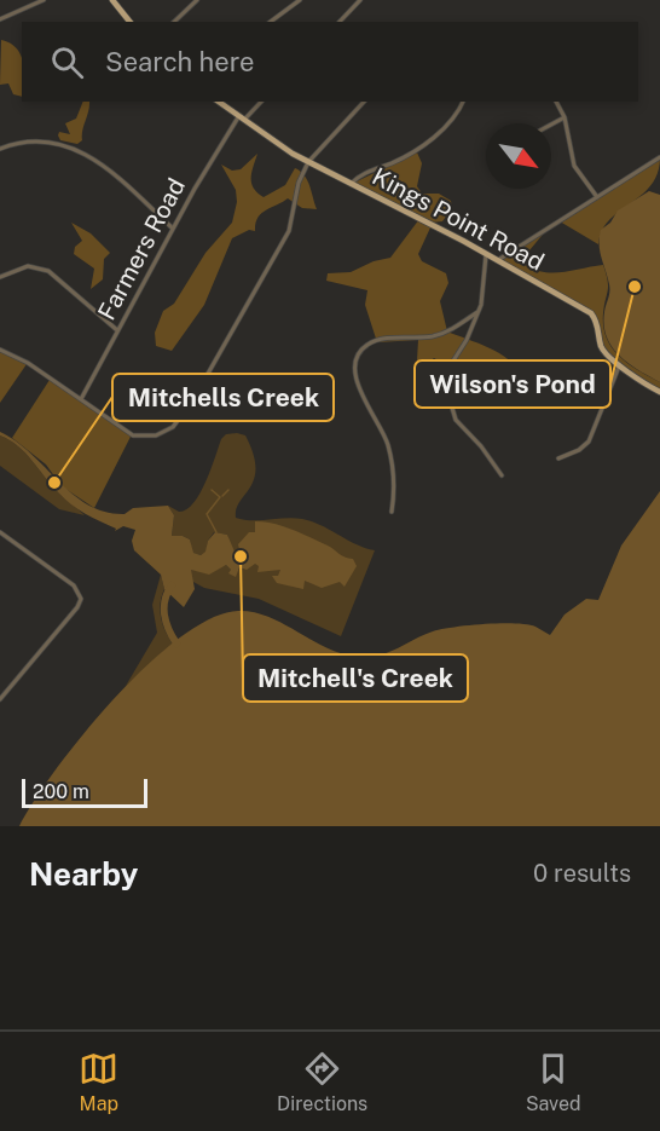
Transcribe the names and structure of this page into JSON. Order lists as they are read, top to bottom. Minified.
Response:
{"streets":{"main road":["Kings Point Road"],"street":["Farmers Road"]},"crossings":[["Kings Point Road","Farmers Road"]],"places":["Wilson's Pond","Mitchells Creek","Mitchell's Creek"],"scale_bar":"200 m","north":"bottom right","page":{"search":"Search here","scale":"200 m","heading":["Nearby","0 results"],"nav":["Map","Directions","Saved"]}}
